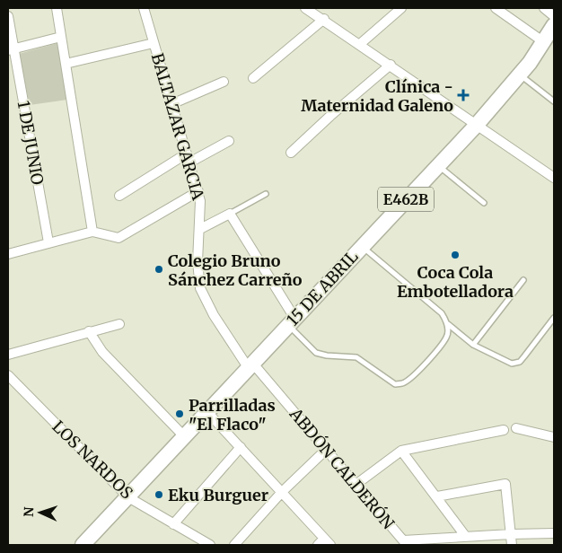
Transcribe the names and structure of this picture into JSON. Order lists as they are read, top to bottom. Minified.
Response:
{"streets":{"main road":["E462B","15 DE ABRIL"],"street":["BALTAZAR GARCIA","1 DE JUNIO","LOS NARDOS","ABDÓN CALDERÓN"]},"crossings":[["BALTAZAR GARCIA","15 DE ABRIL"],["BALTAZAR GARCIA","ABDÓN CALDERÓN"],["15 DE ABRIL","LOS NARDOS"],["15 DE ABRIL","ABDÓN CALDERÓN"]],"places":{"health":["Clínica - Maternidad Galeno"],"other":["Coca Cola Embotelladora","Colegio Bruno Sánchez Carreño","Parrilladas \"El Flaco\"","Eku Burguer"]},"north":"left"}
